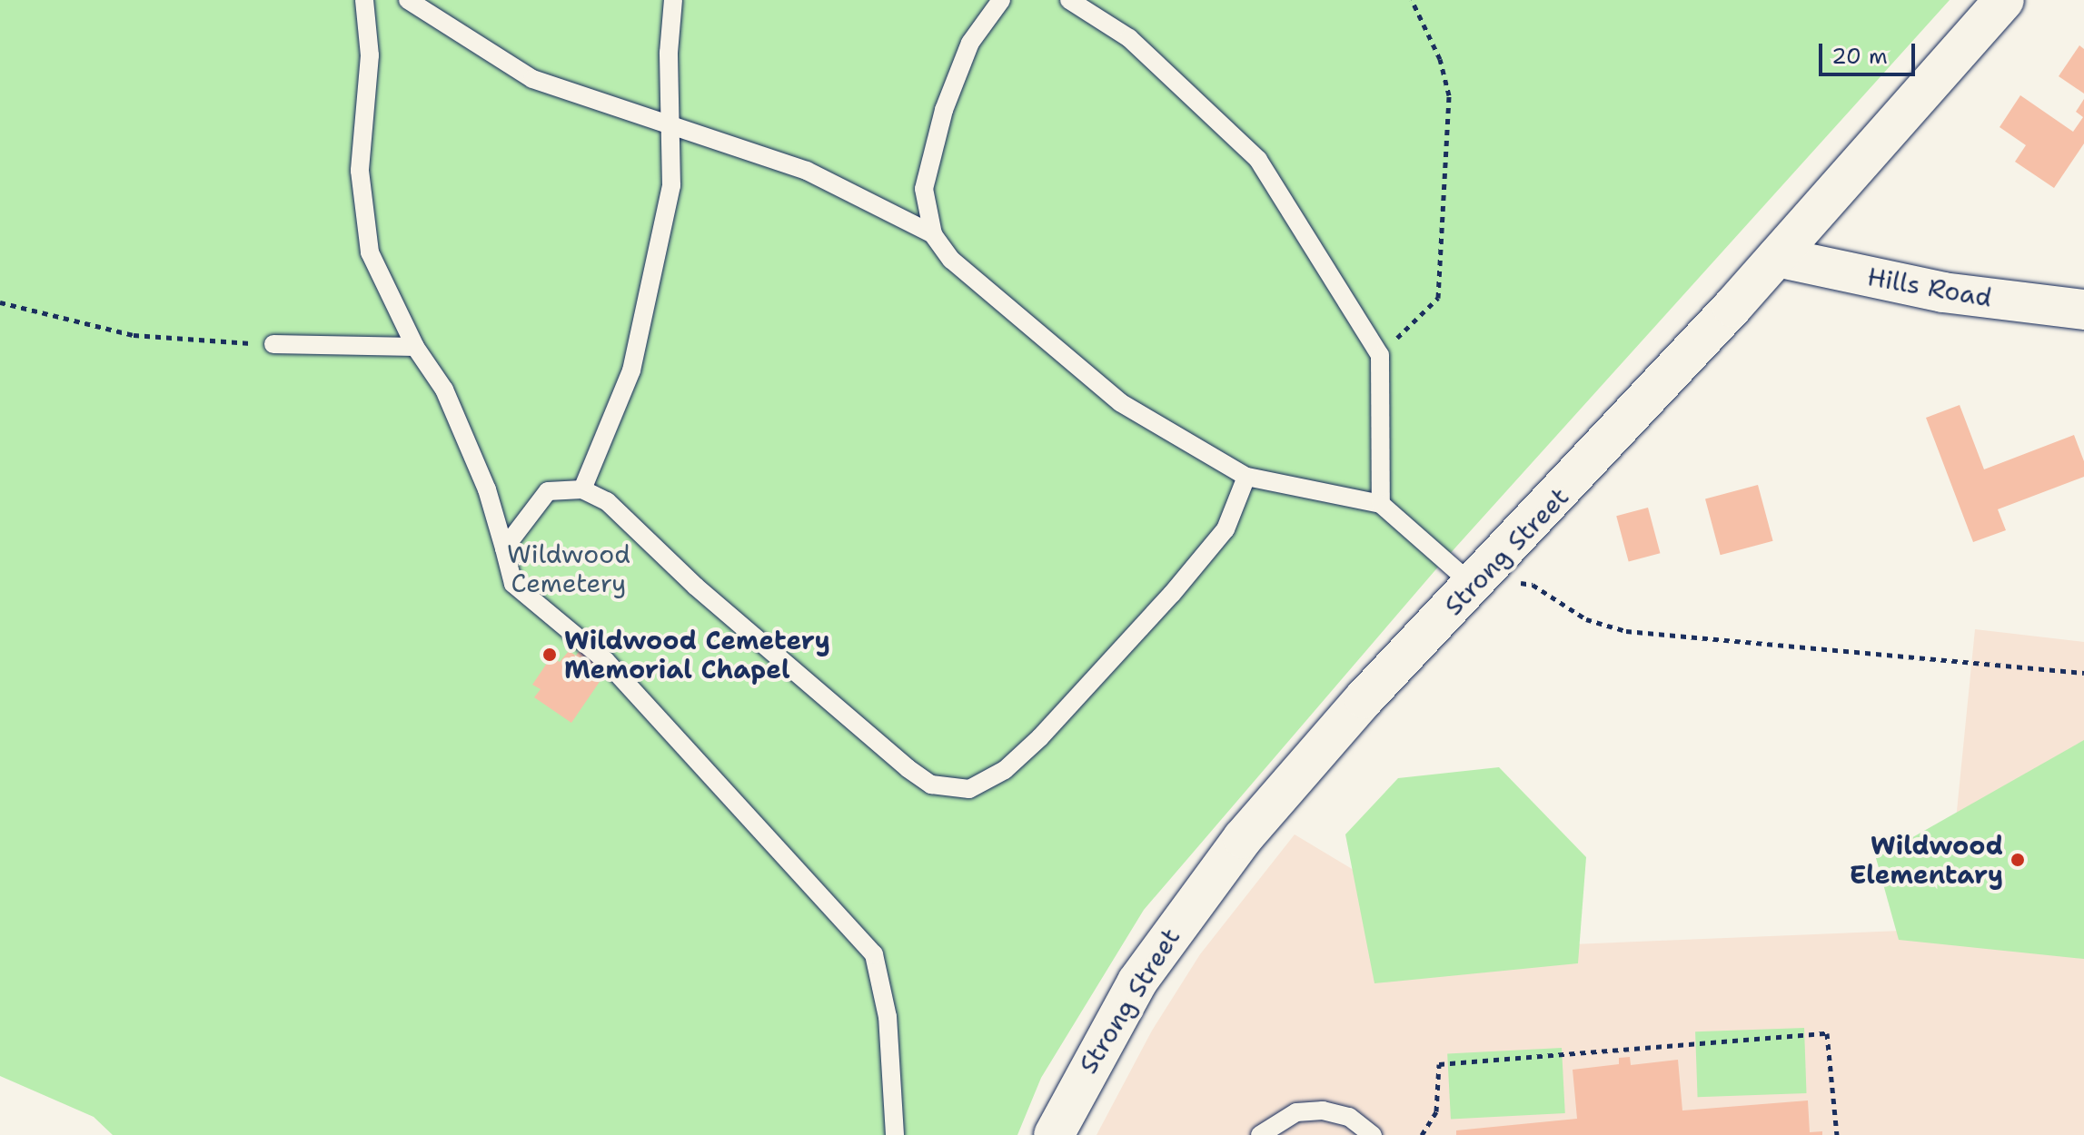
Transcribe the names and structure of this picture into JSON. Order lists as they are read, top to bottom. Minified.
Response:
{"streets":{"main road":["Hills Road","Strong Street"]},"crossings":[["Hills Road","Strong Street"]],"parks":["Wildwood Cemetery"],"places":["Wildwood Cemetery Memorial Chapel","Wildwood Elementary"],"scale_bar":"20 m"}
